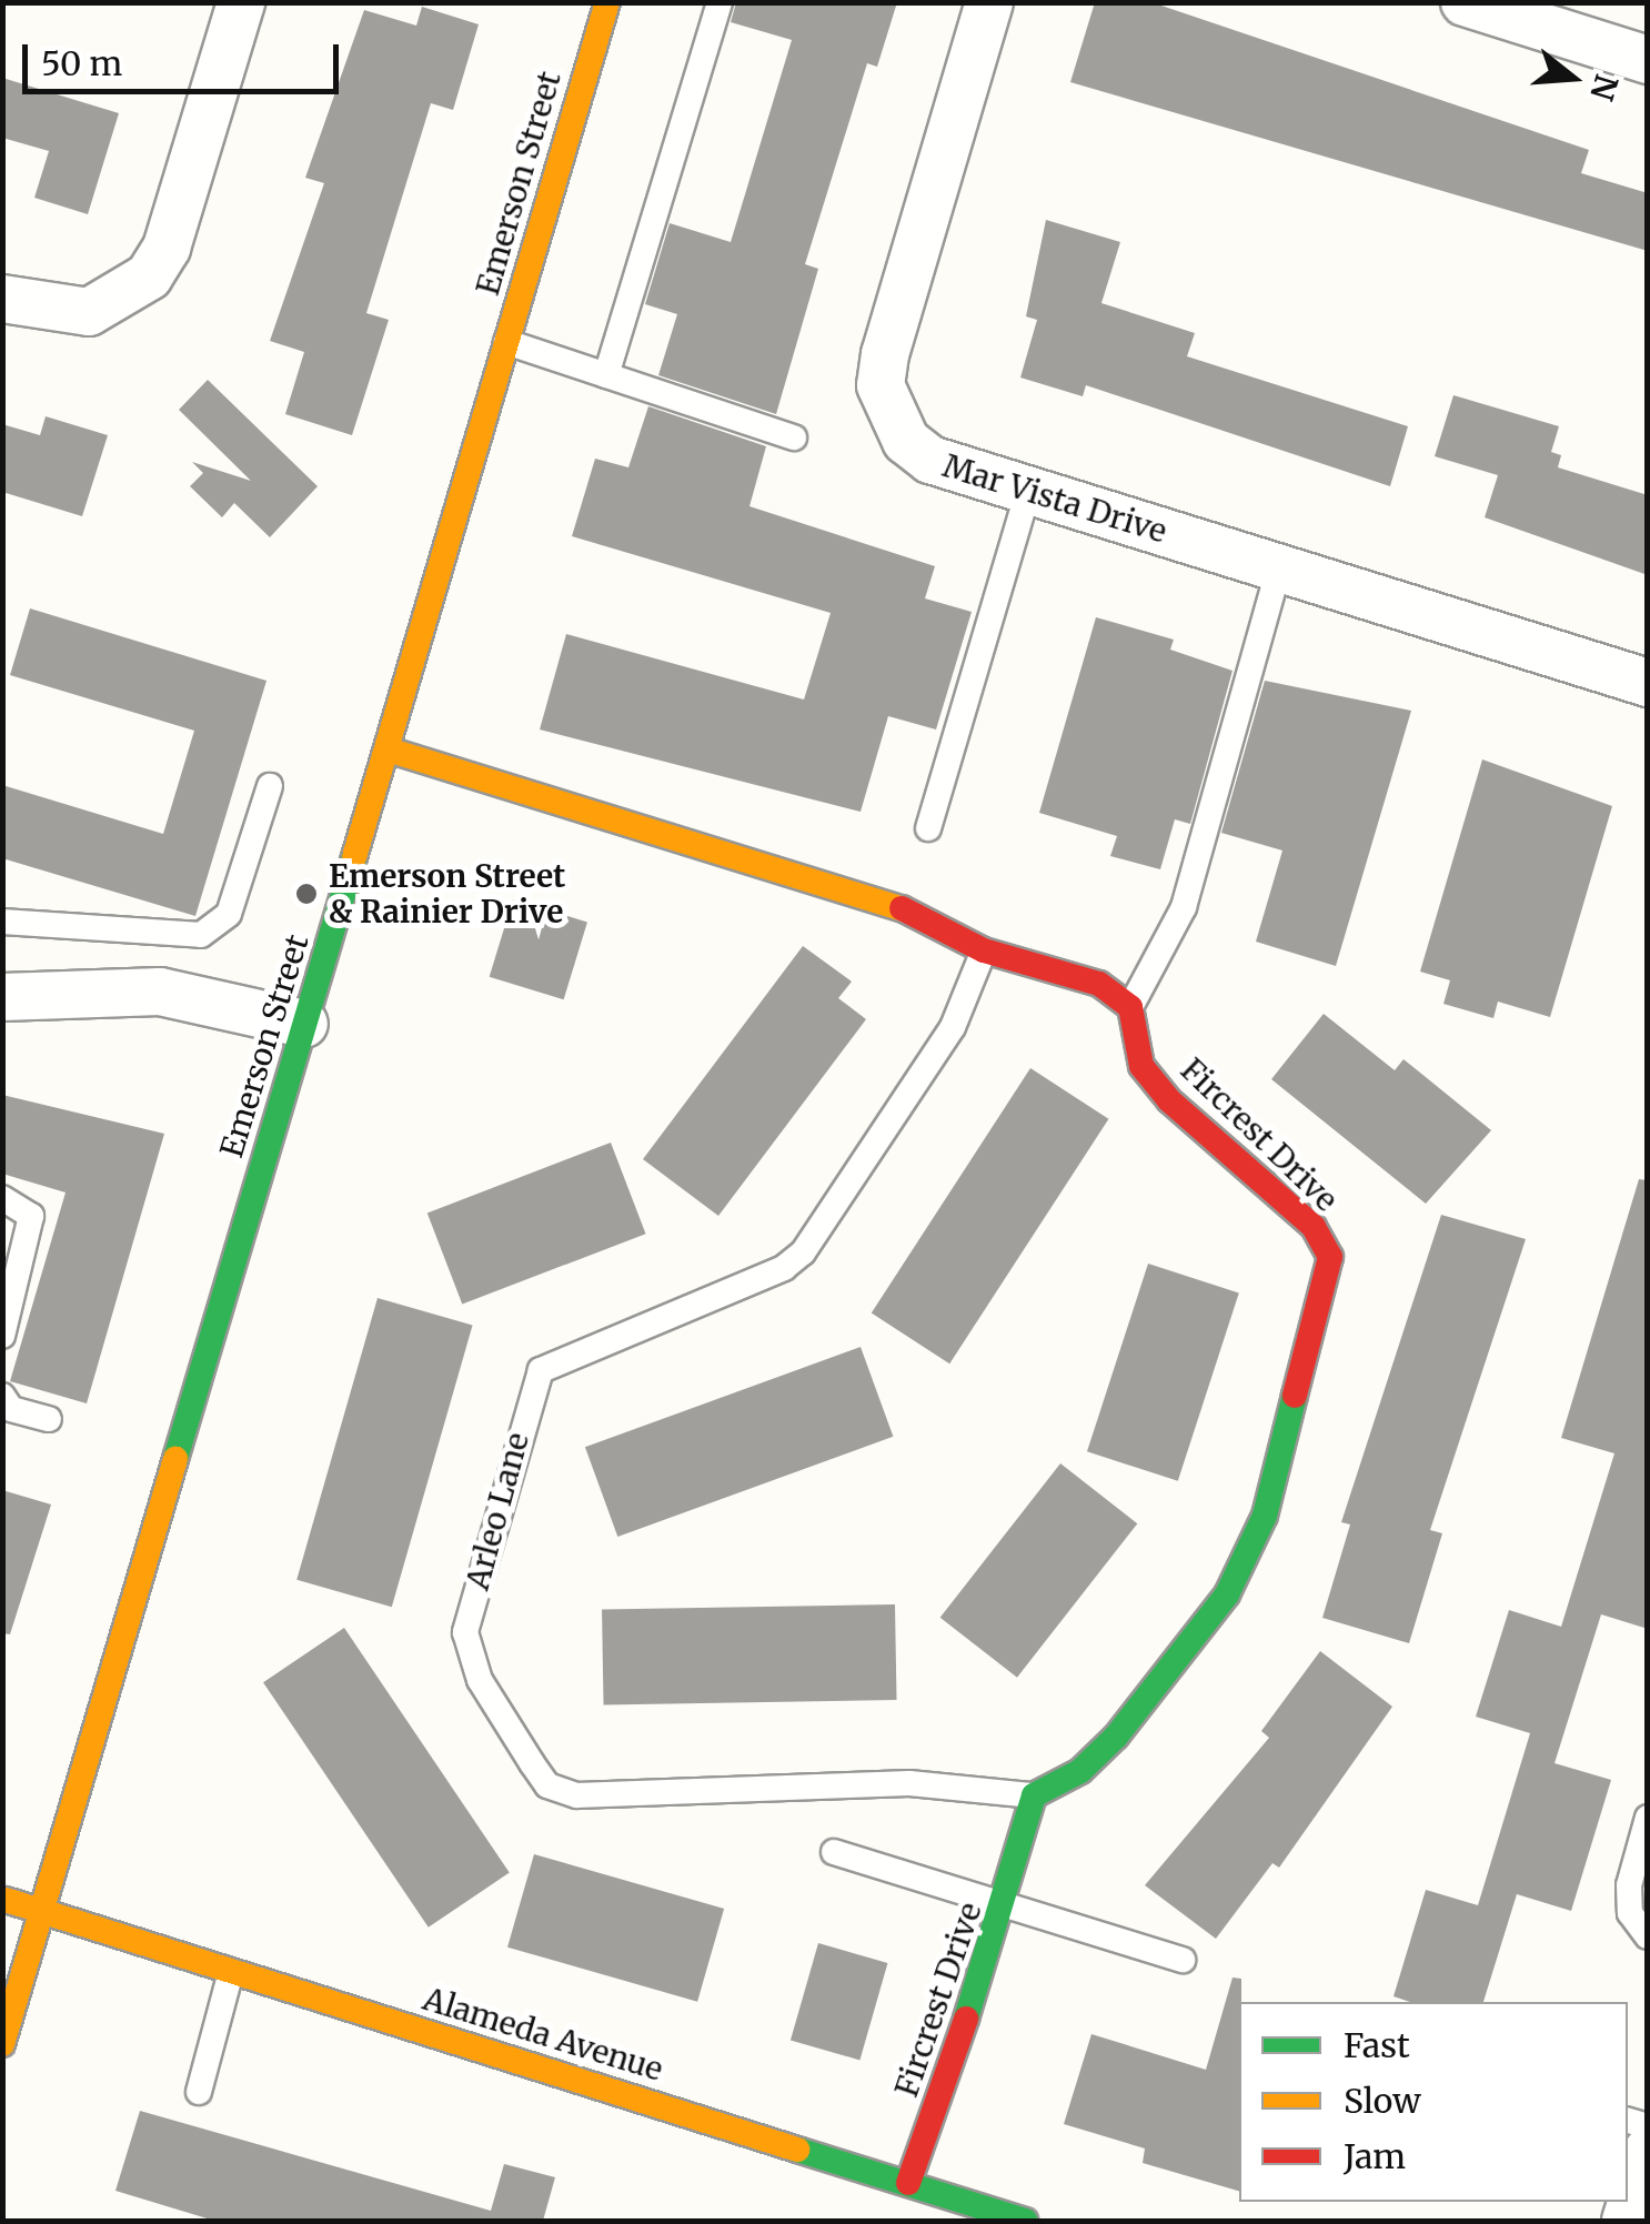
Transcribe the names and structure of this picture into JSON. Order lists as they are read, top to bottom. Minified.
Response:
{"streets":{"street":["Emerson Street","Mar Vista Drive","Fircrest Drive","Alameda Avenue"],"lane":["Arleo Lane"]},"crossings":[["Emerson Street","Alameda Avenue"],["Fircrest Drive","Arleo Lane"],["Fircrest Drive","Alameda Avenue"]],"places":["Emerson Street & Rainier Drive"],"legend":["Fast","Slow","Jam"],"scale_bar":"50 m","north":"right"}
